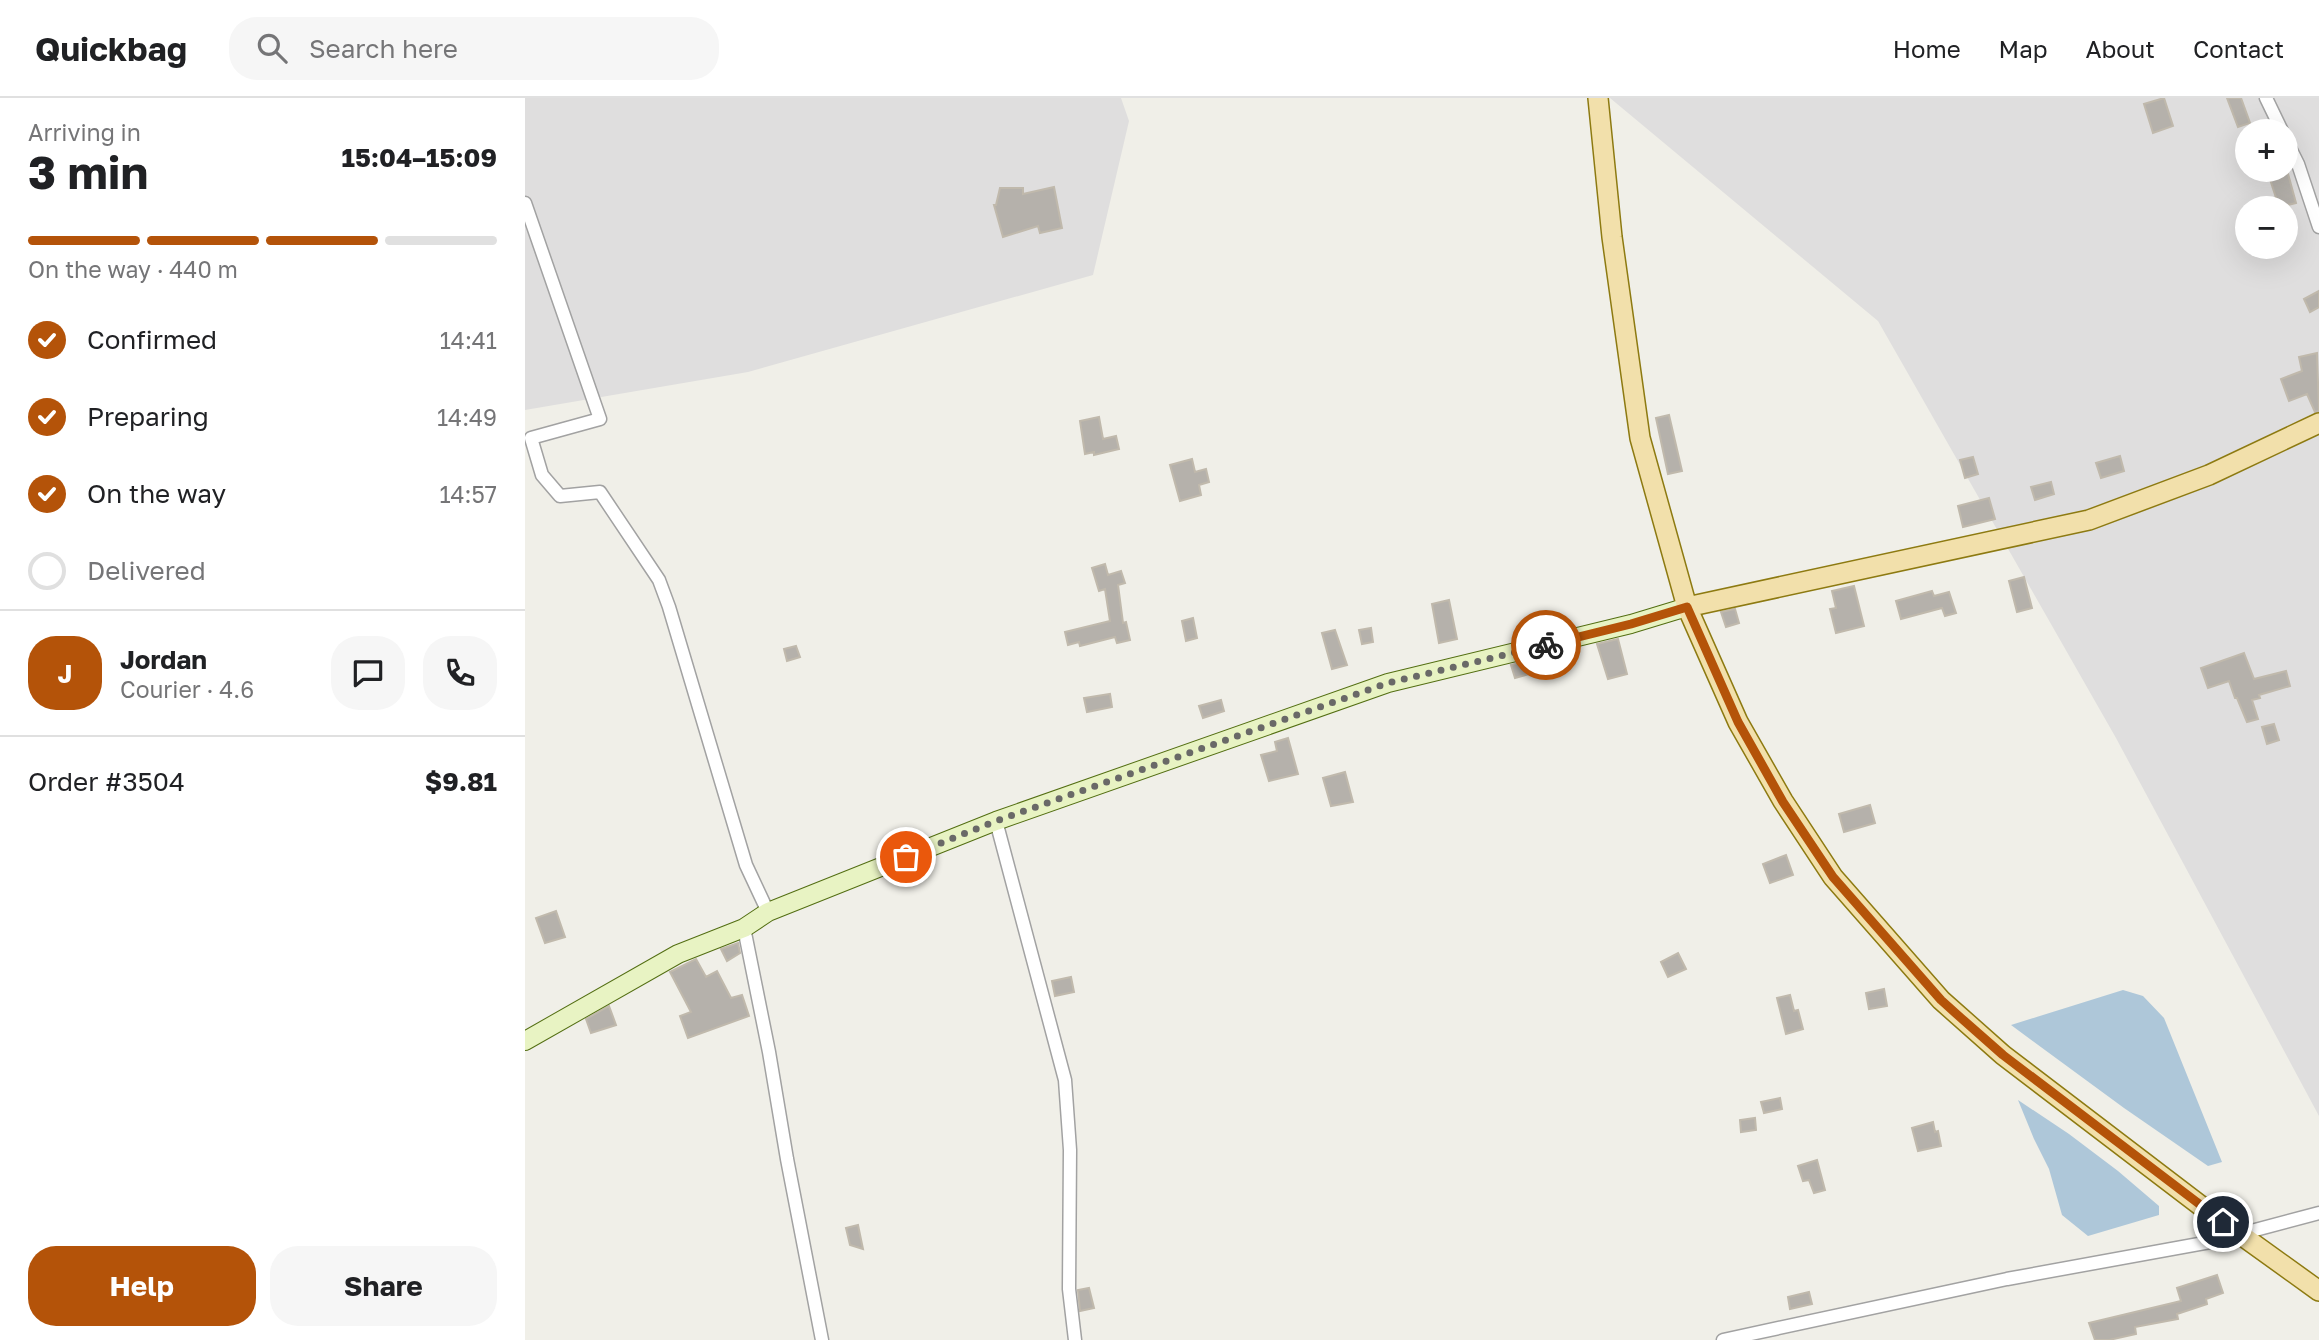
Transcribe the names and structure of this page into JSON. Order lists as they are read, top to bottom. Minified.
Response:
{"page":{"header":"Quickbag","search":"Search here","nav":["Home","Map","About","Contact"],"heading":["3 min","Arriving in","15:04–15:09"],"panel":["Jordan","Courier · 4.6","Order #3504","$9.81"],"map_buttons":["+","−"],"bar":"On the way · 440 m","list":[["Confirmed","14:41"],["Preparing","14:49"],["On the way","14:57"],"Delivered"],"round":"J","buttons":["Help","Share"]}}
